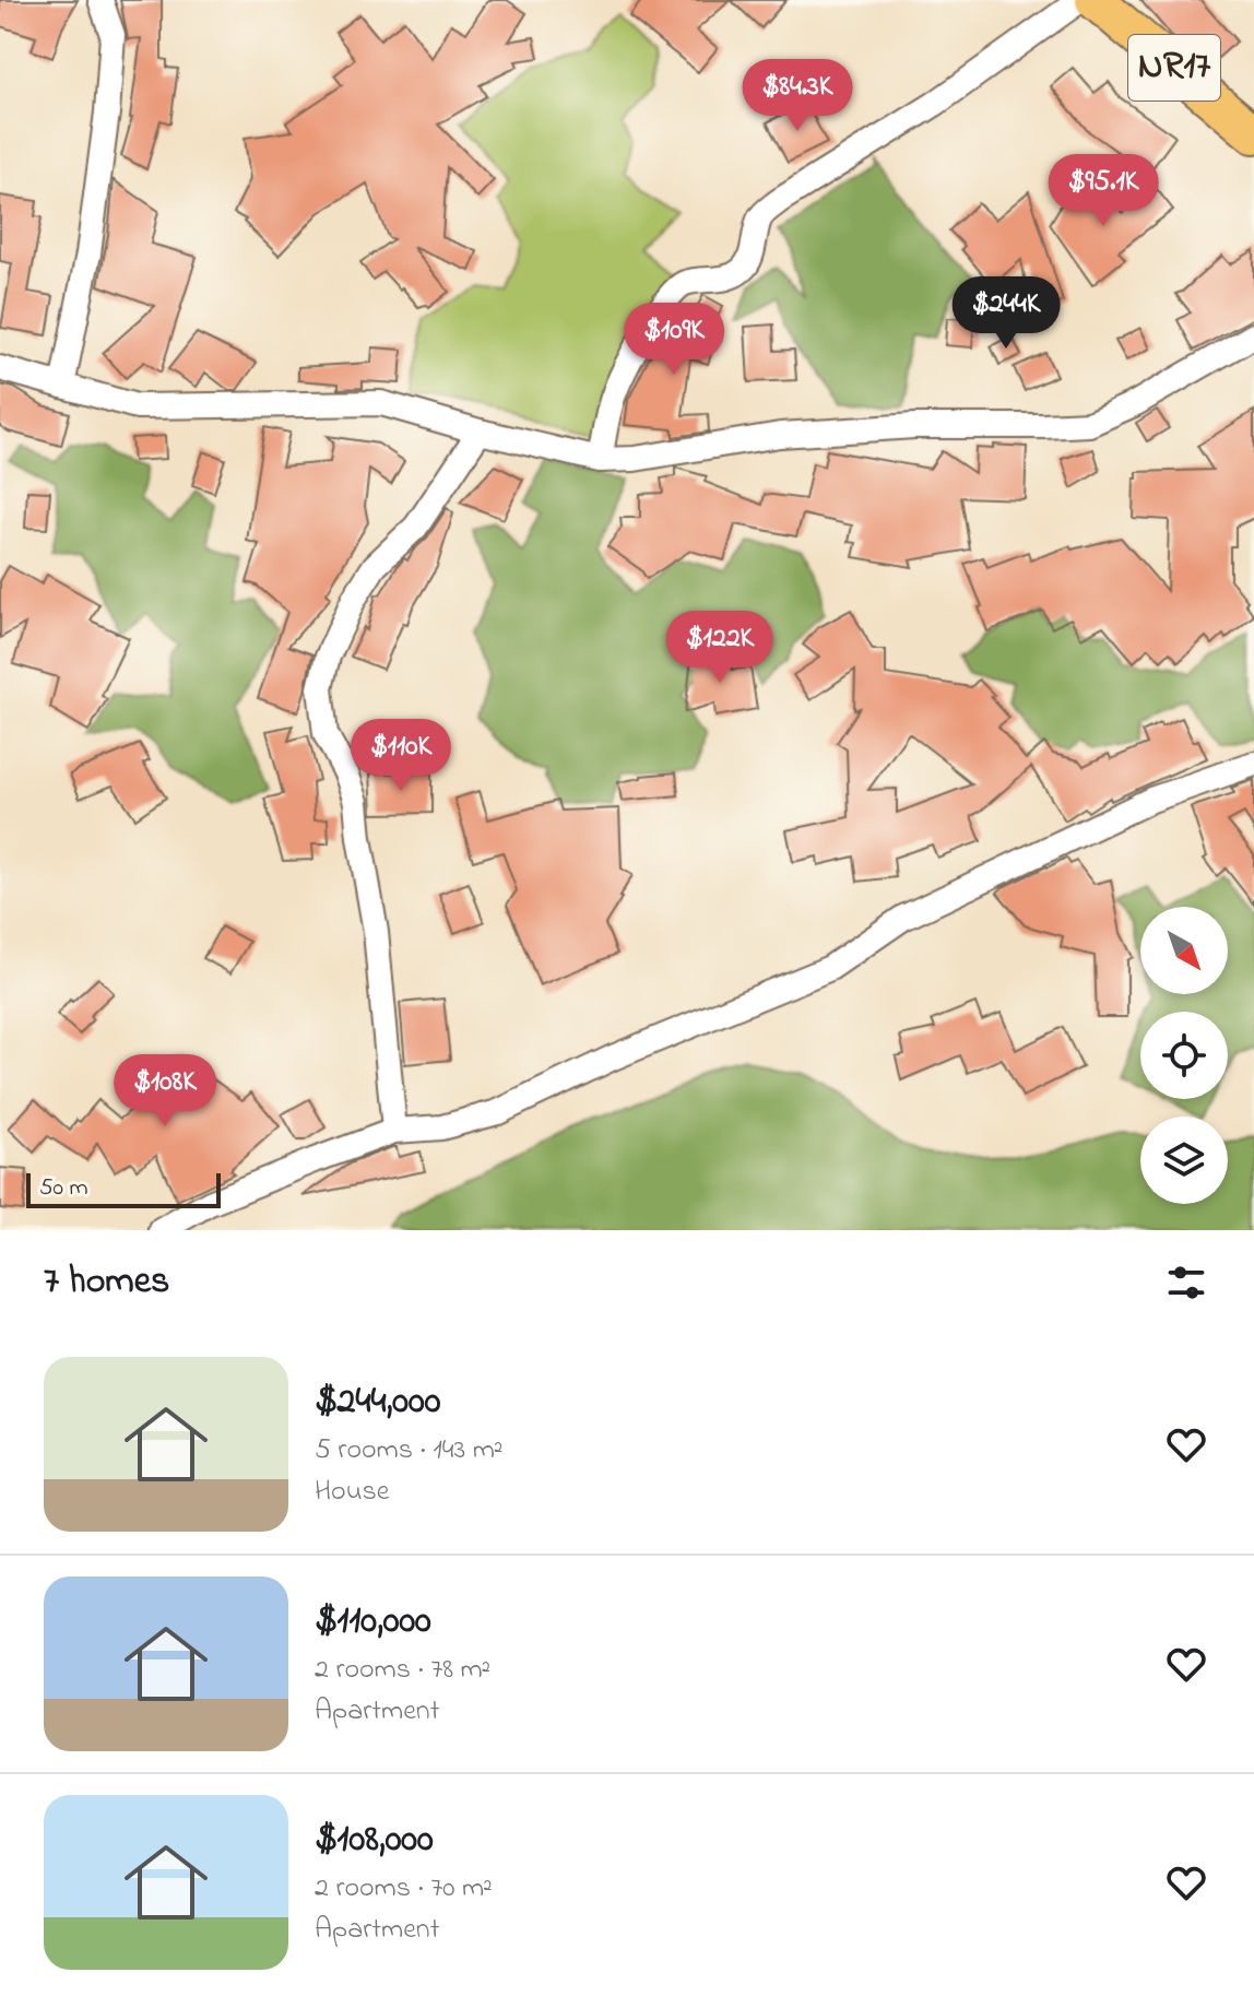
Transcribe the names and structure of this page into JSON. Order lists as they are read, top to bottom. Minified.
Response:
{"streets":{"main road":["NR17"]},"scale_bar":"50 m","north":"bottom right","page":{"price":["$84.3K","$95.1K","$244K","$109K","$122K","$110K","$108K"],"scale":"50 m","heading":"7 homes","list":[{"name":"$244,000","note":"5 rooms · 143 m² · House"},{"name":"$110,000","note":"2 rooms · 78 m² · Apartment"},{"name":"$108,000","note":"2 rooms · 70 m² · Apartment"}]}}
